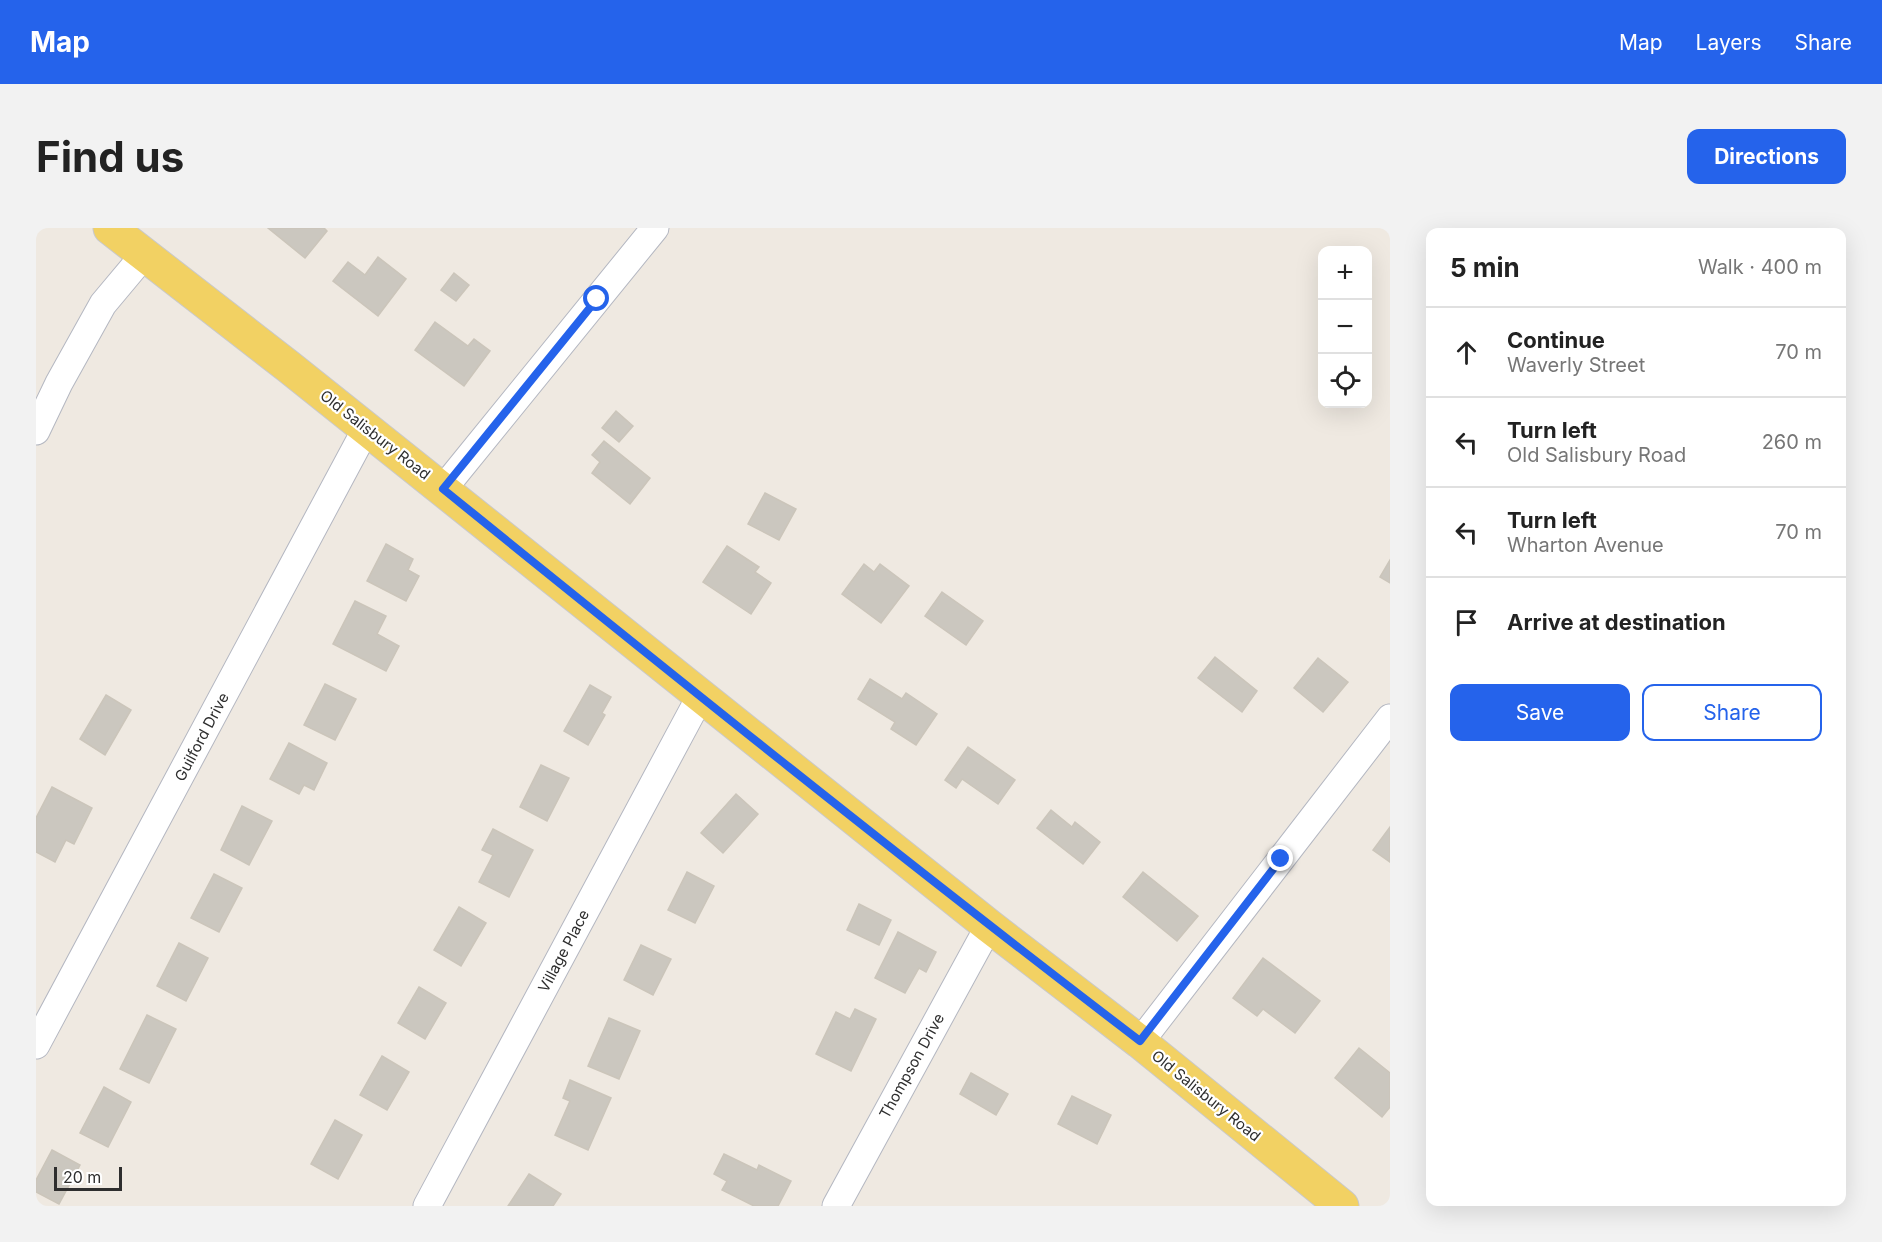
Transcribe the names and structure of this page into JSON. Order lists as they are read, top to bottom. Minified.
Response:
{"streets":{"main road":["Old Salisbury Road"],"street":["Guilford Drive","Village Place","Thompson Drive"]},"crossings":[["Old Salisbury Road","Guilford Drive"],["Old Salisbury Road","Village Place"],["Old Salisbury Road","Thompson Drive"]],"scale_bar":"20 m","page":{"header":"Map","nav":["Map","Layers","Share"],"buttons":["Directions",["Save","Share"]],"title":"Find us","heading":["5 min","Walk · 400 m"],"map_buttons":["+","−"],"list":[["Continue","Waverly Street","70 m"],["Turn left","Old Salisbury Road","260 m"],["Turn left","Wharton Avenue","70 m"],"Arrive at destination"],"scale":"20 m"}}
